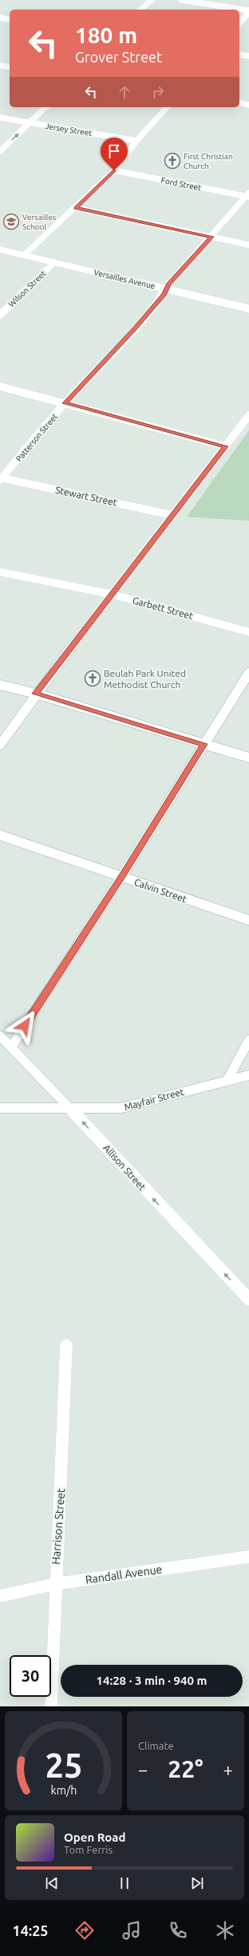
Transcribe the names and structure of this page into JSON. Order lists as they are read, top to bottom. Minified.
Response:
{"streets":{"street":["Jersey Street","Ford Street","Versailles Avenue","Wilson Street","Patterson Street","Stewart Street","Garbett Street","Calvin Street","Mayfair Street","Allison Street","Harrison Street","Randall Avenue"]},"crossings":[["Ford Street","Patterson Street"],["Versailles Avenue","Wilson Street"],["Versailles Avenue","Patterson Street"],["Patterson Street","Stewart Street"],["Mayfair Street","Allison Street"],["Harrison Street","Randall Avenue"]],"one_way":["Allison Street"],"places":{"church":["First Christian Church","Beulah Park United Methodist Church"],"school or university":["Versailles School"]},"page":{"turn":["180 m","Grover Street"],"limit":"30","trip":"14:28 · 3 min · 940 m","tile":"Climate","heat":["−","22°","+"],"song":["Open Road","Tom Ferris"],"tabs":"14:25","gauge":["25","km/h"]}}
